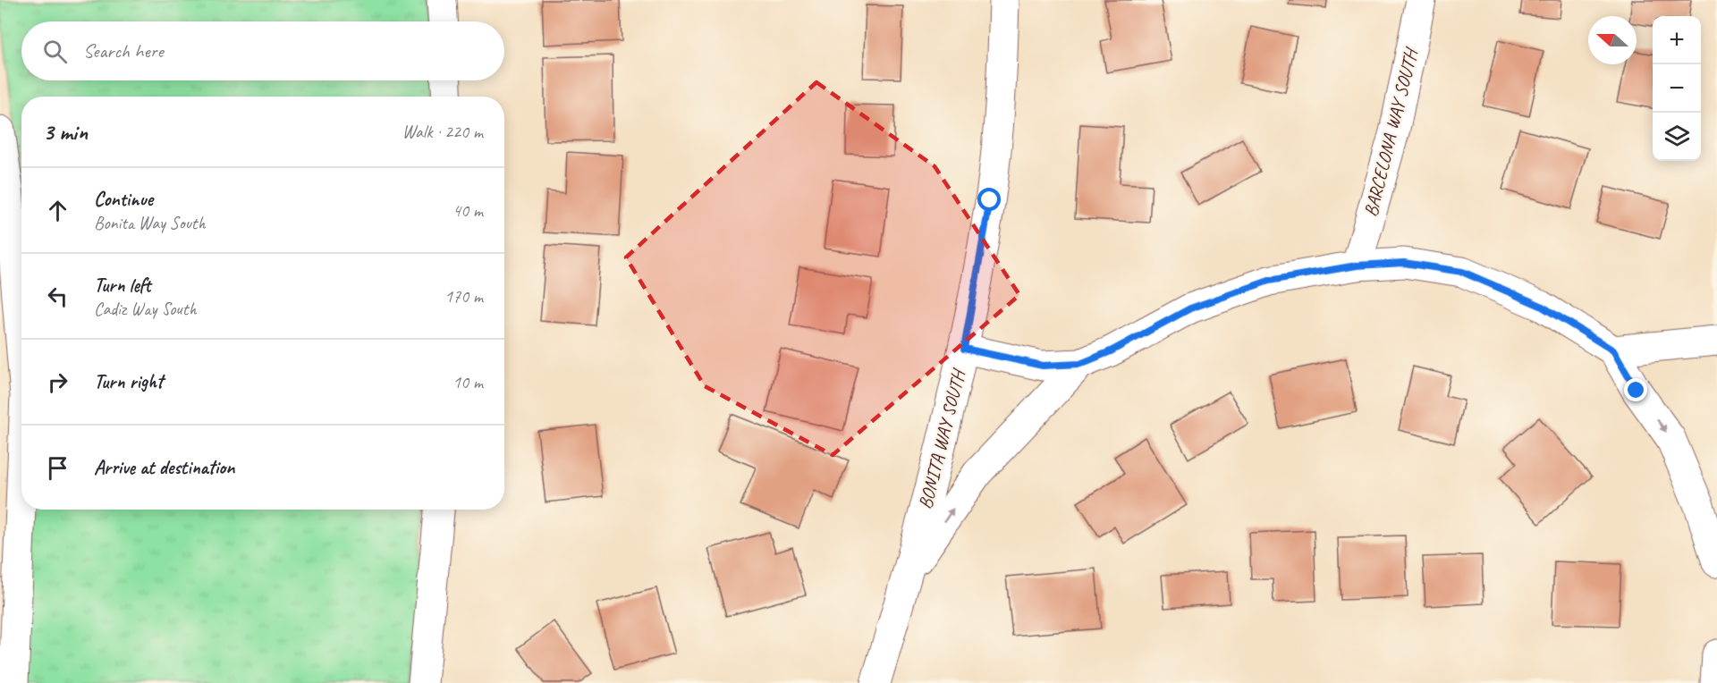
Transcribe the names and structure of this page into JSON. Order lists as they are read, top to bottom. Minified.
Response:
{"streets":{"street":["BARCELONA WAY SOUTH","BONITA WAY SOUTH"]},"north":"left","page":{"map_buttons":["+","−"],"search":"Search here","heading":["3 min","Walk · 220 m"],"list":[["Continue","Bonita Way South","40 m"],["Turn left","Cadiz Way South","170 m"],["Turn right","10 m"],"Arrive at destination"]}}
